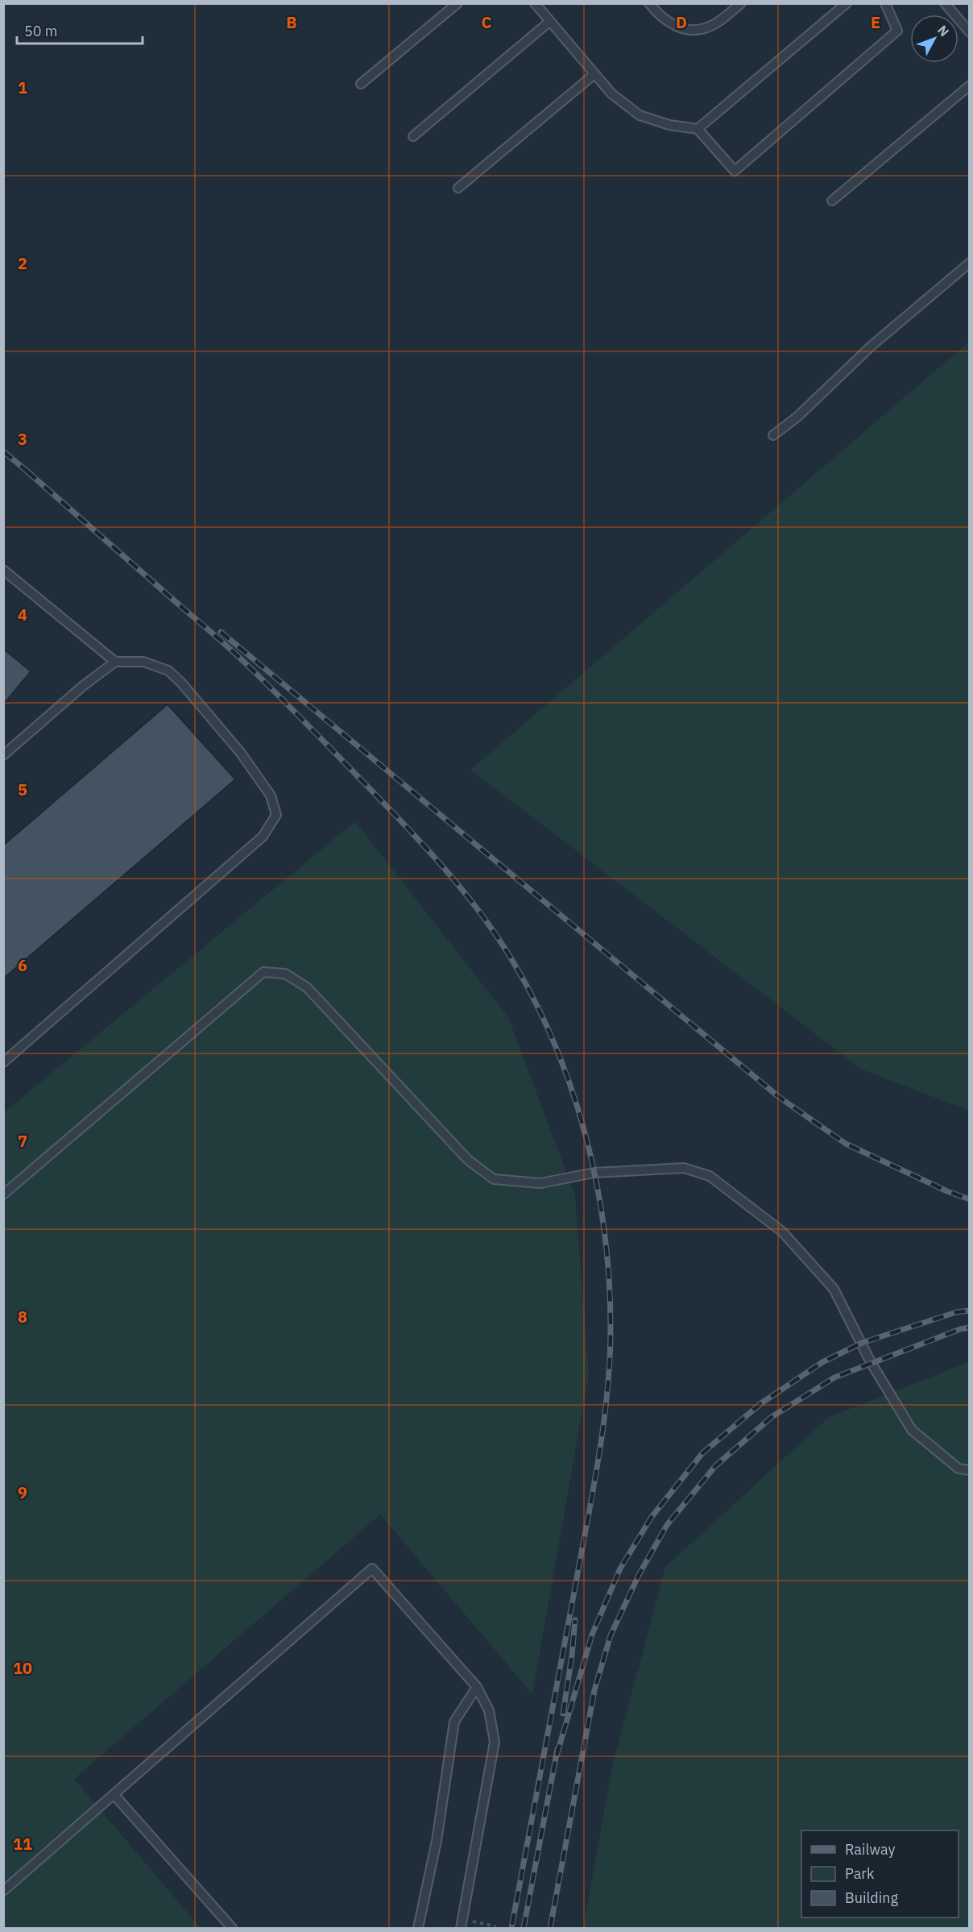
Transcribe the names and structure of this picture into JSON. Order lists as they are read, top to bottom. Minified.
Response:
{"legend":["Railway","Park","Building"],"scale_bar":"50 m","north":"top right","grid":{"columns":["B","C","D","E"],"rows":["1","2","3","4","5","6","7","8","9","10","11"]}}
